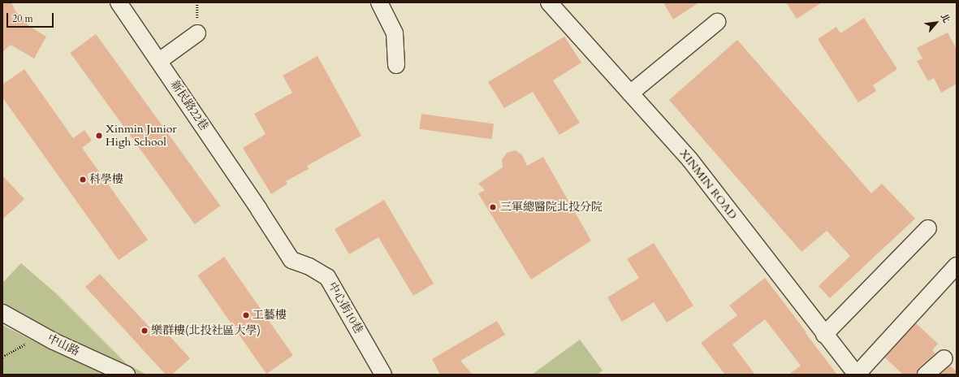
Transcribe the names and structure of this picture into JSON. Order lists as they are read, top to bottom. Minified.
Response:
{"streets":{"street":["新民路22巷","XINMIN ROAD","中心街10巷","中山路"]},"crossings":[["新民路22巷","中心街10巷"]],"places":["Xinmin Junior High School","科學樓","三軍總醫院北投分院","工藝樓","樂群樓(北投社區大學)"],"scale_bar":"20 m","north":"top right"}
